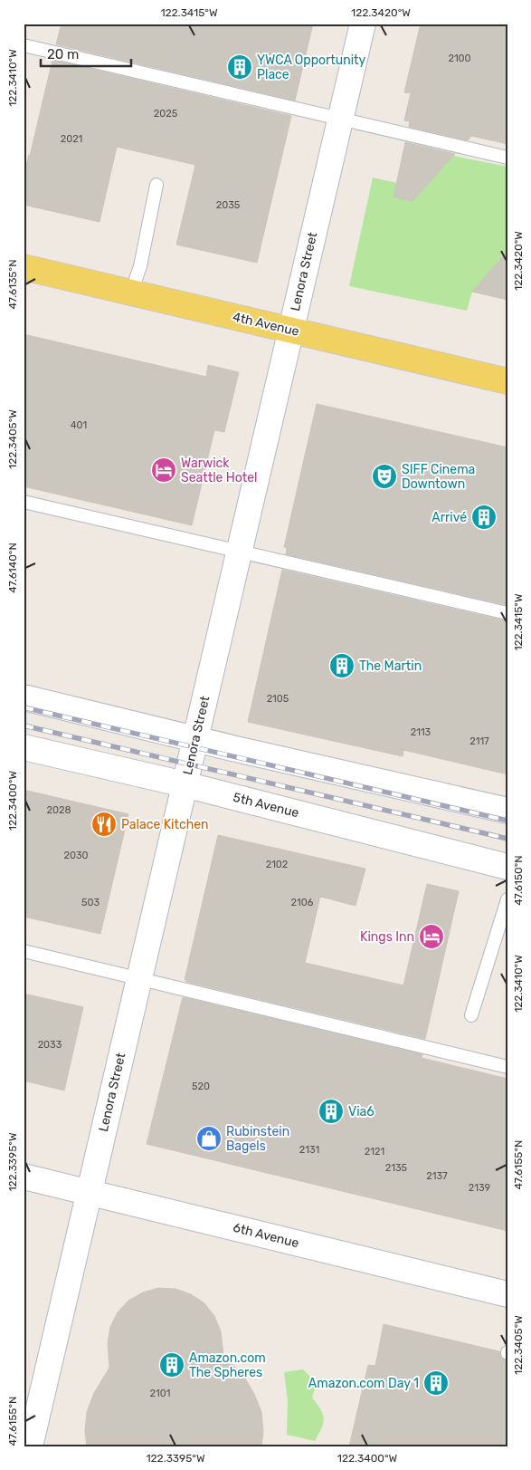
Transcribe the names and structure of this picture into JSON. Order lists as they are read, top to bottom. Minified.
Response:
{"streets":{"main road":["Lenora Street","4th Avenue","5th Avenue","6th Avenue"]},"crossings":[["Lenora Street","4th Avenue"],["Lenora Street","5th Avenue"],["Lenora Street","6th Avenue"]],"places":{"building":["YWCA Opportunity Place","Arrivé","The Martin","Via6","Amazon.com The Spheres","Amazon.com Day 1"],"hotel":["Warwick Seattle Hotel","Kings Inn"],"theatre":["SIFF Cinema Downtown"],"restaurant":["Palace Kitchen"],"shop":["Rubinstein Bagels"]},"house_numbers":["2100","2025","2021","2035","401","2105","2113","2117","2028","2030","2102","503","2106","2033","520","2131","2121","2135","2137","2139","2101"],"scale_bar":"20 m","coordinates":["122.3415°W","122.3420°W","122.3410°W","47.6135°N","122.3405°W","47.6140°N","122.3400°W","47.6150°N","122.3395°W","47.6155°N"]}
